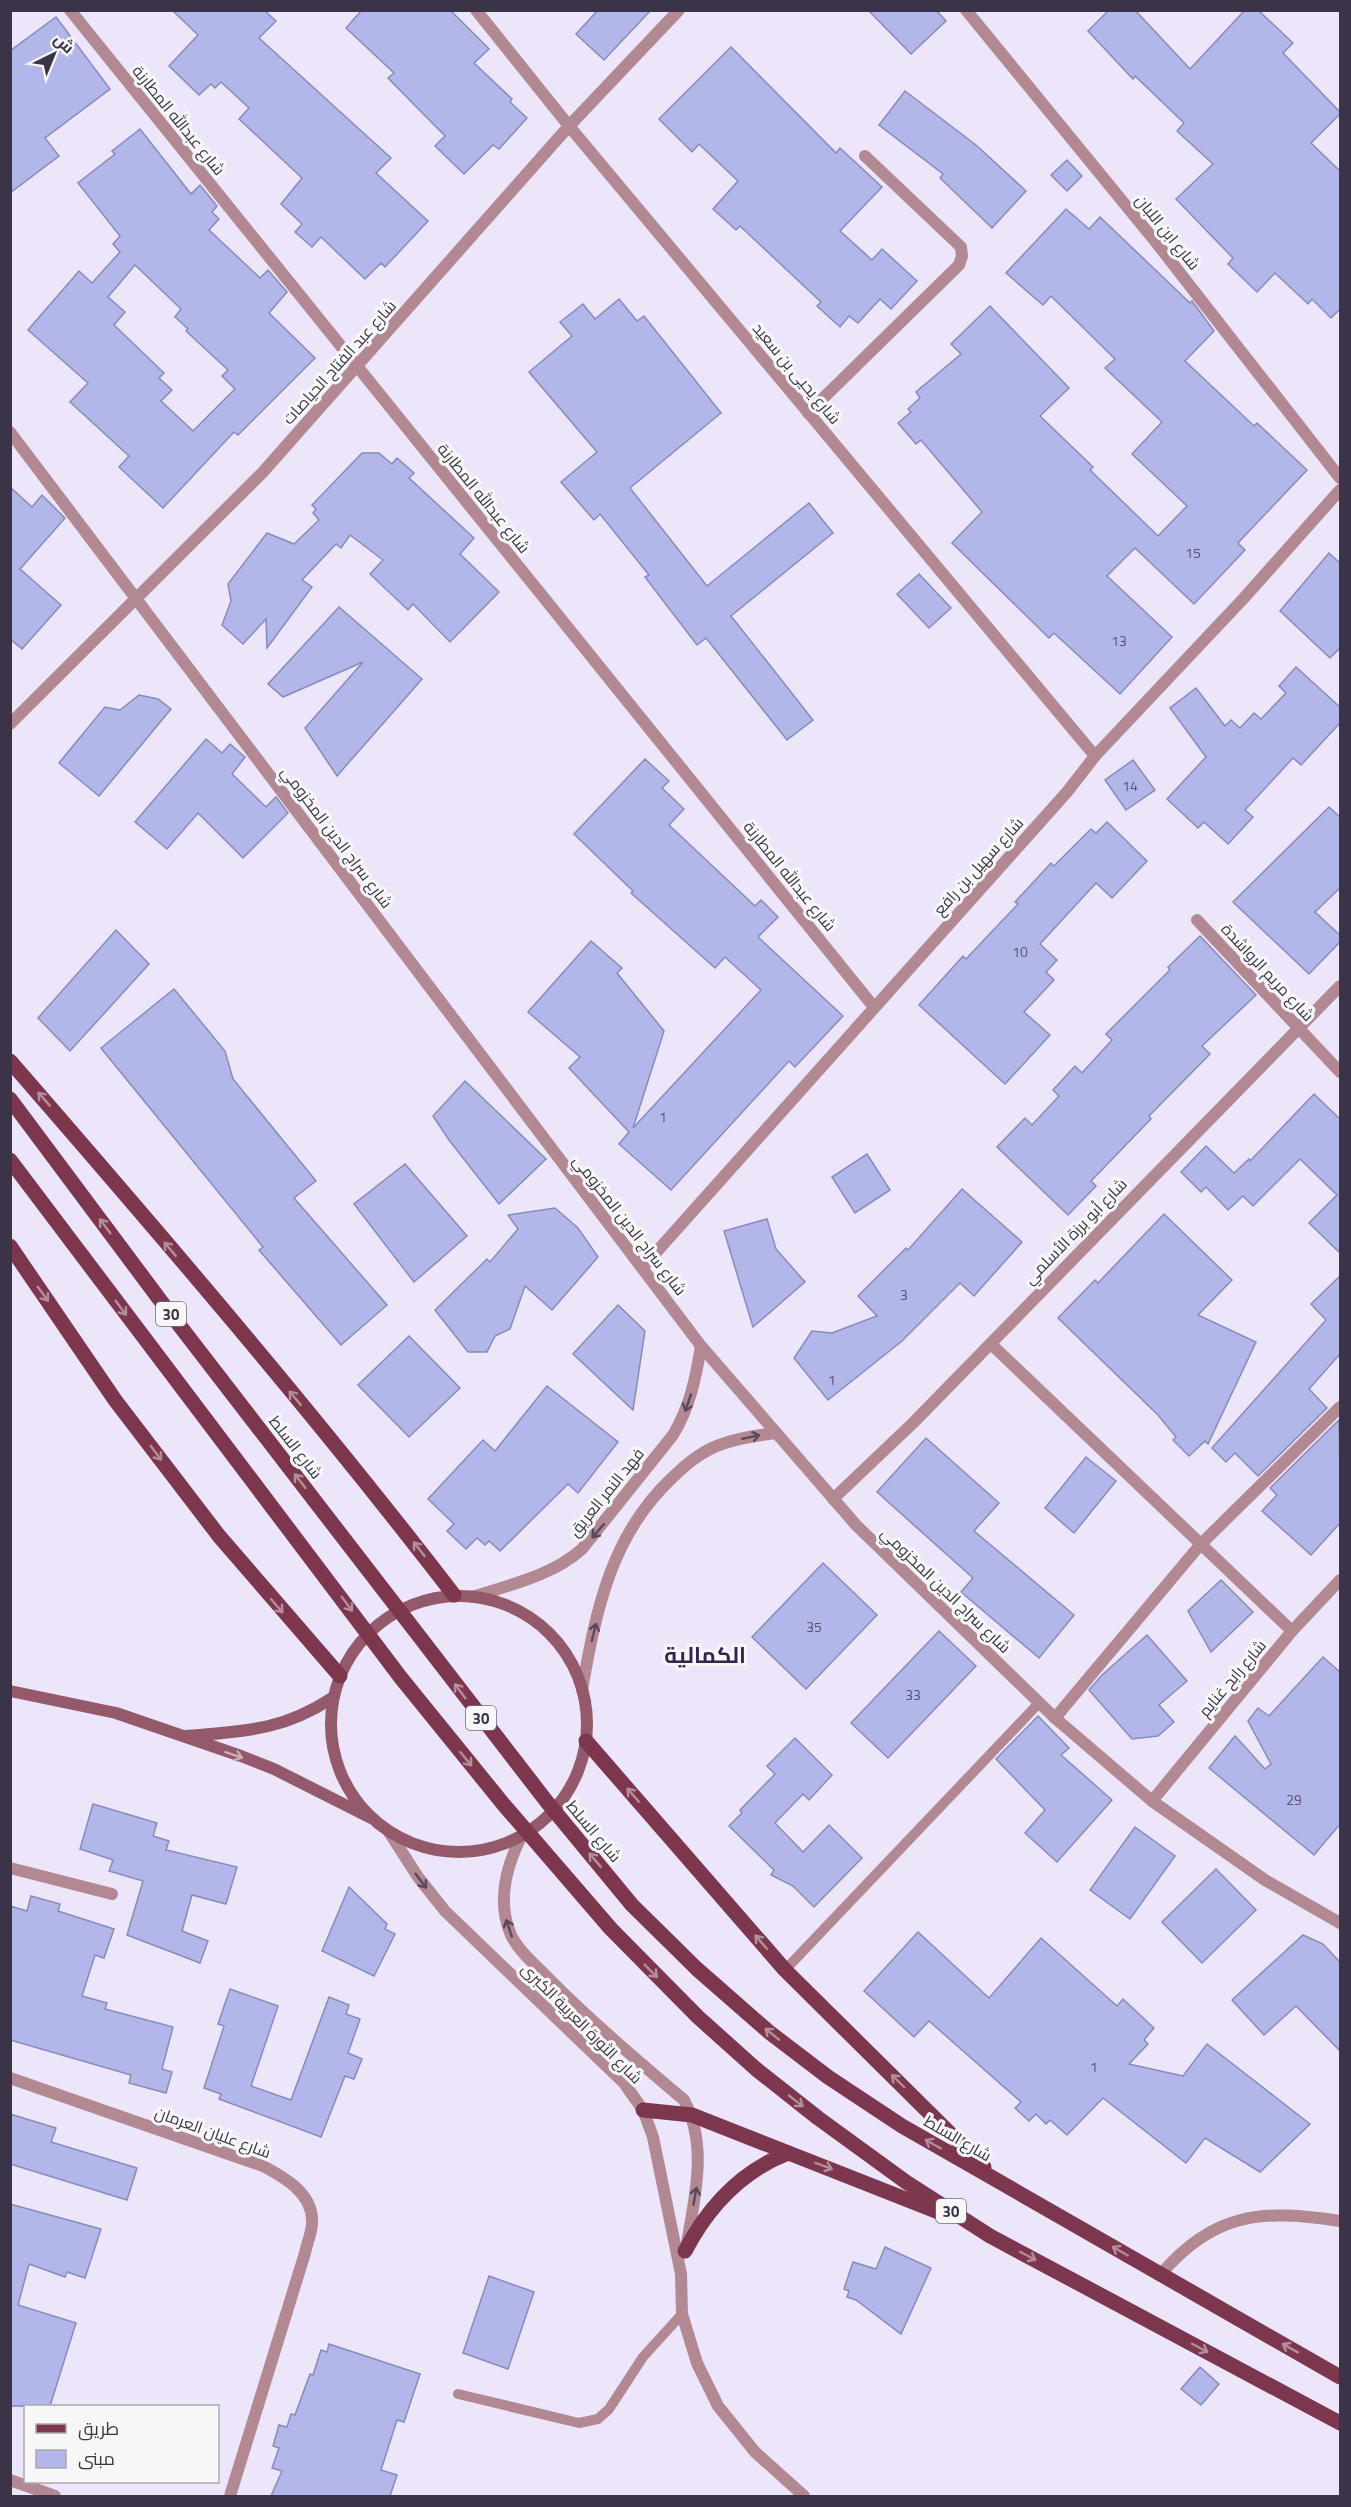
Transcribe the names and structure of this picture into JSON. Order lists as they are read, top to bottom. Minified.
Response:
{"streets":{"main road":["30","شارع السلط"],"street":["شارع عبدالله المطارنة","شارع ابن اللبان","شارع عبد الفتاح الحياصات","شارع يحيى بن سعيد","شارع سراج الدين المخزومي","شارع سهيل بن رافع","شارع مريم الرواشدة","شارع أبو برزة الأسلمي","فهد النمر العريق","شارع رابح غنايم","شارع الثورة العربية الكبرى","شارع عليان العرمان"]},"crossings":[["شارع عبدالله المطارنة","شارع عبد الفتاح الحياصات"],["شارع عبدالله المطارنة","شارع سهيل بن رافع"],["شارع عبد الفتاح الحياصات","شارع يحيى بن سعيد"],["شارع عبد الفتاح الحياصات","شارع سراج الدين المخزومي"],["شارع يحيى بن سعيد","شارع سهيل بن رافع"],["شارع سراج الدين المخزومي","شارع سهيل بن رافع"],["شارع سراج الدين المخزومي","شارع أبو برزة الأسلمي"],["شارع سراج الدين المخزومي","فهد النمر العريق"],["شارع سراج الدين المخزومي","شارع رابح غنايم"],["شارع مريم الرواشدة","شارع أبو برزة الأسلمي"]],"districts":["الكمالية"],"house_numbers":["15","13","14","10","1","3","1","35","33","29","1"],"legend":["طريق","مبنى"],"north":"top right"}
